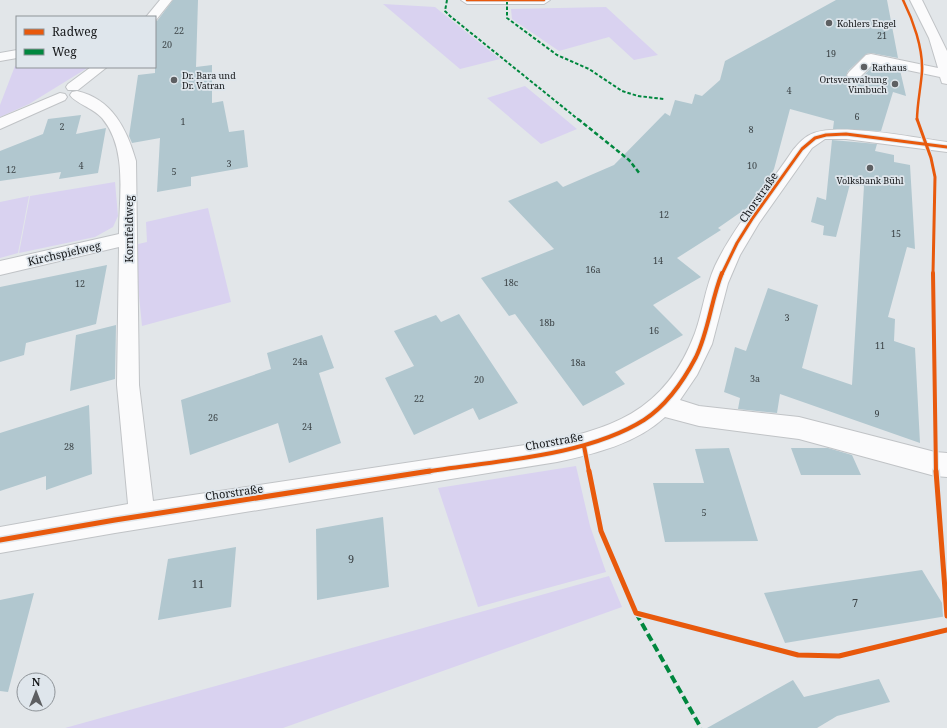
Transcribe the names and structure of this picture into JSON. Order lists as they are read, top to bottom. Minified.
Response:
{"streets":{"street":["Chorstraße","Kornfeldweg","Kirchspielweg"]},"crossings":[["Chorstraße","Kornfeldweg"],["Kornfeldweg","Kirchspielweg"]],"places":["Kohlers Engel","Rathaus","Dr. Bara und Dr. Vatran","Ortsverwaltung Vimbuch","Volksbank Bühl"],"house_numbers":["22","21","20","19","4","6","1","2","8","3","4","10","12","5","12","15","14","16a","18c","12","3","18b","16","11","24a","18a","3a","20","22","9","26","24","28","5","9","11","7"],"legend":["Radweg","Weg"],"north":"top"}
